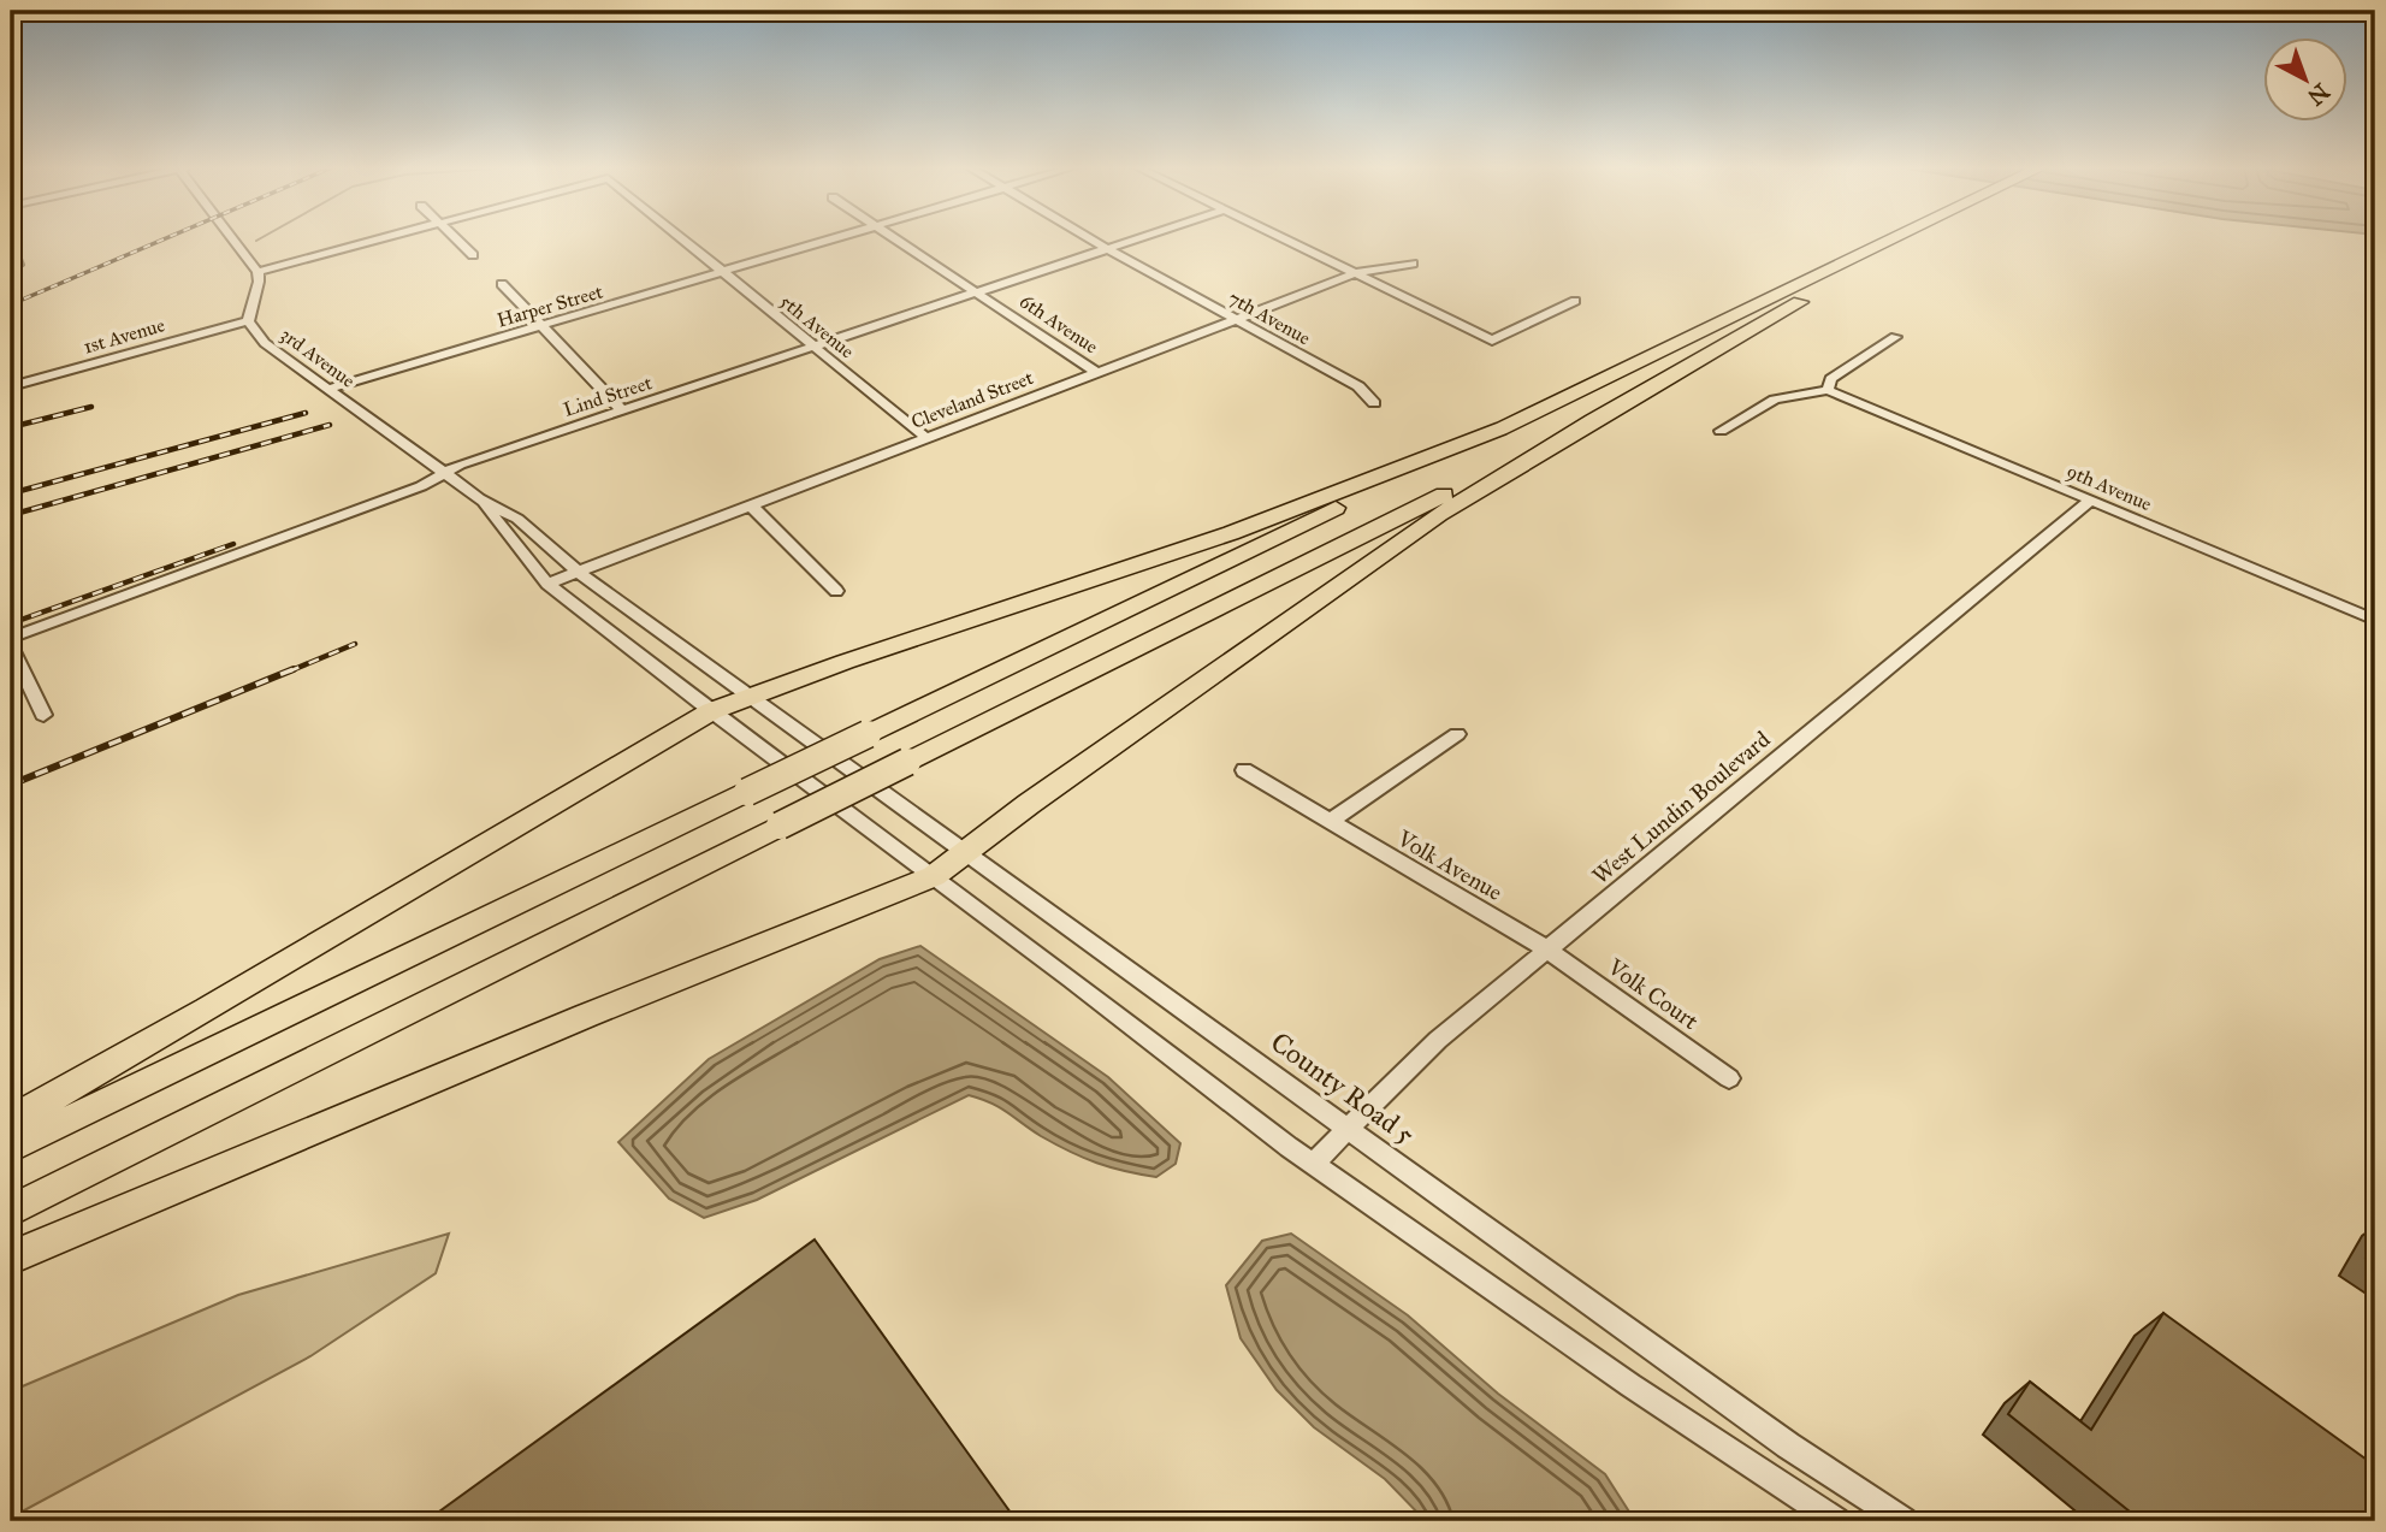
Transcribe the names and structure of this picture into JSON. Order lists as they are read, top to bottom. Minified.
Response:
{"streets":{"street":["Harper Street","7th Avenue","6th Avenue","5th Avenue","1st Avenue","3rd Avenue","Lind Street","Cleveland Street","9th Avenue","West Lundin Boulevard","Volk Avenue","Volk Court","County Road 5"]},"crossings":[["Harper Street","5th Avenue"],["Harper Street","3rd Avenue"],["7th Avenue","Lind Street"],["7th Avenue","Cleveland Street"],["6th Avenue","Lind Street"],["6th Avenue","Cleveland Street"],["5th Avenue","Lind Street"],["5th Avenue","Cleveland Street"],["1st Avenue","3rd Avenue"],["3rd Avenue","Lind Street"],["3rd Avenue","Cleveland Street"],["3rd Avenue","County Road 5"],["9th Avenue","West Lundin Boulevard"],["West Lundin Boulevard","Volk Avenue"],["West Lundin Boulevard","Volk Court"],["West Lundin Boulevard","County Road 5"],["Volk Avenue","Volk Court"]],"north":"bottom right"}
